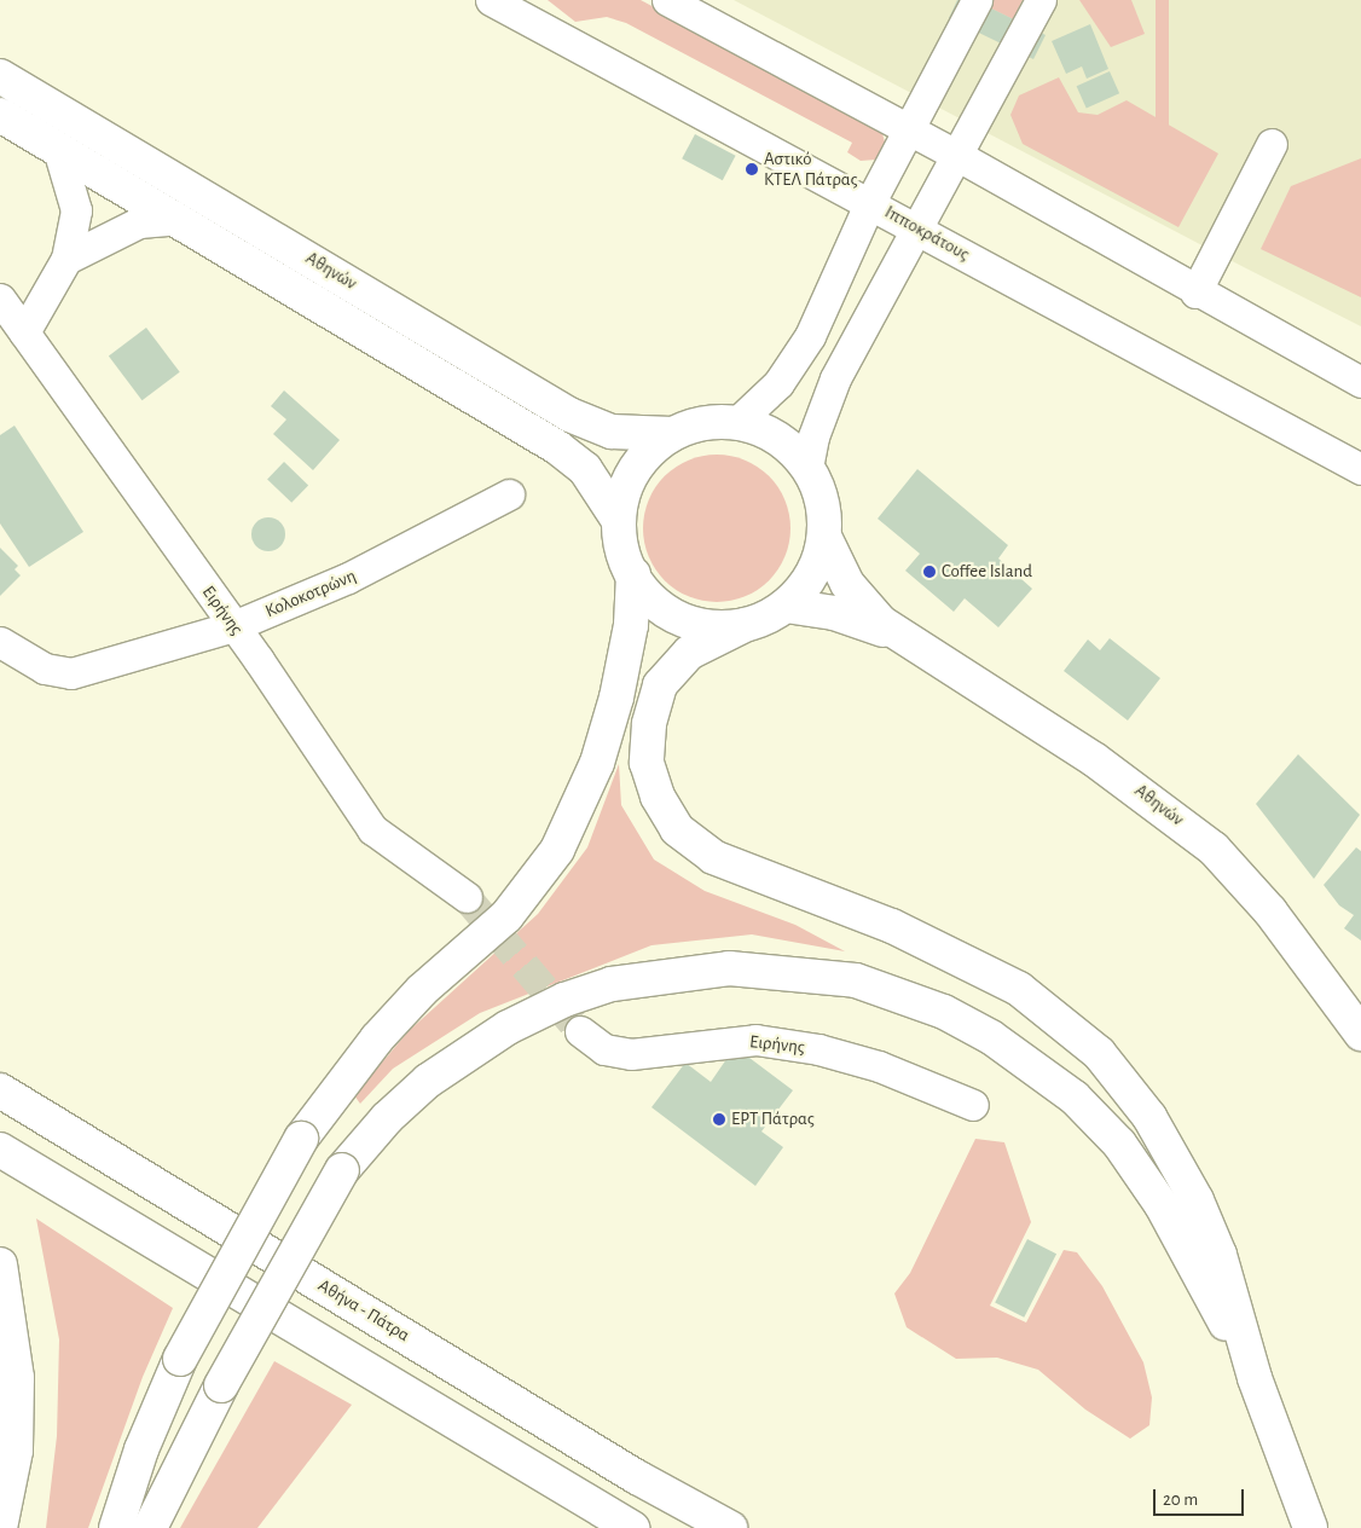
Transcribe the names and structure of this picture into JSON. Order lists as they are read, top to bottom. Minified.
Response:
{"streets":{"main road":["Αθηνών","Αθήνα - Πάτρα"],"street":["Ιπποκράτους","Κολοκοτρώνη","Ειρήνης"]},"crossings":[["Κολοκοτρώνη","Ειρήνης"]],"places":["Αστικό ΚΤΕΛ Πάτρας","Coffee Island","ΕΡΤ Πάτρας"],"scale_bar":"20 m"}
